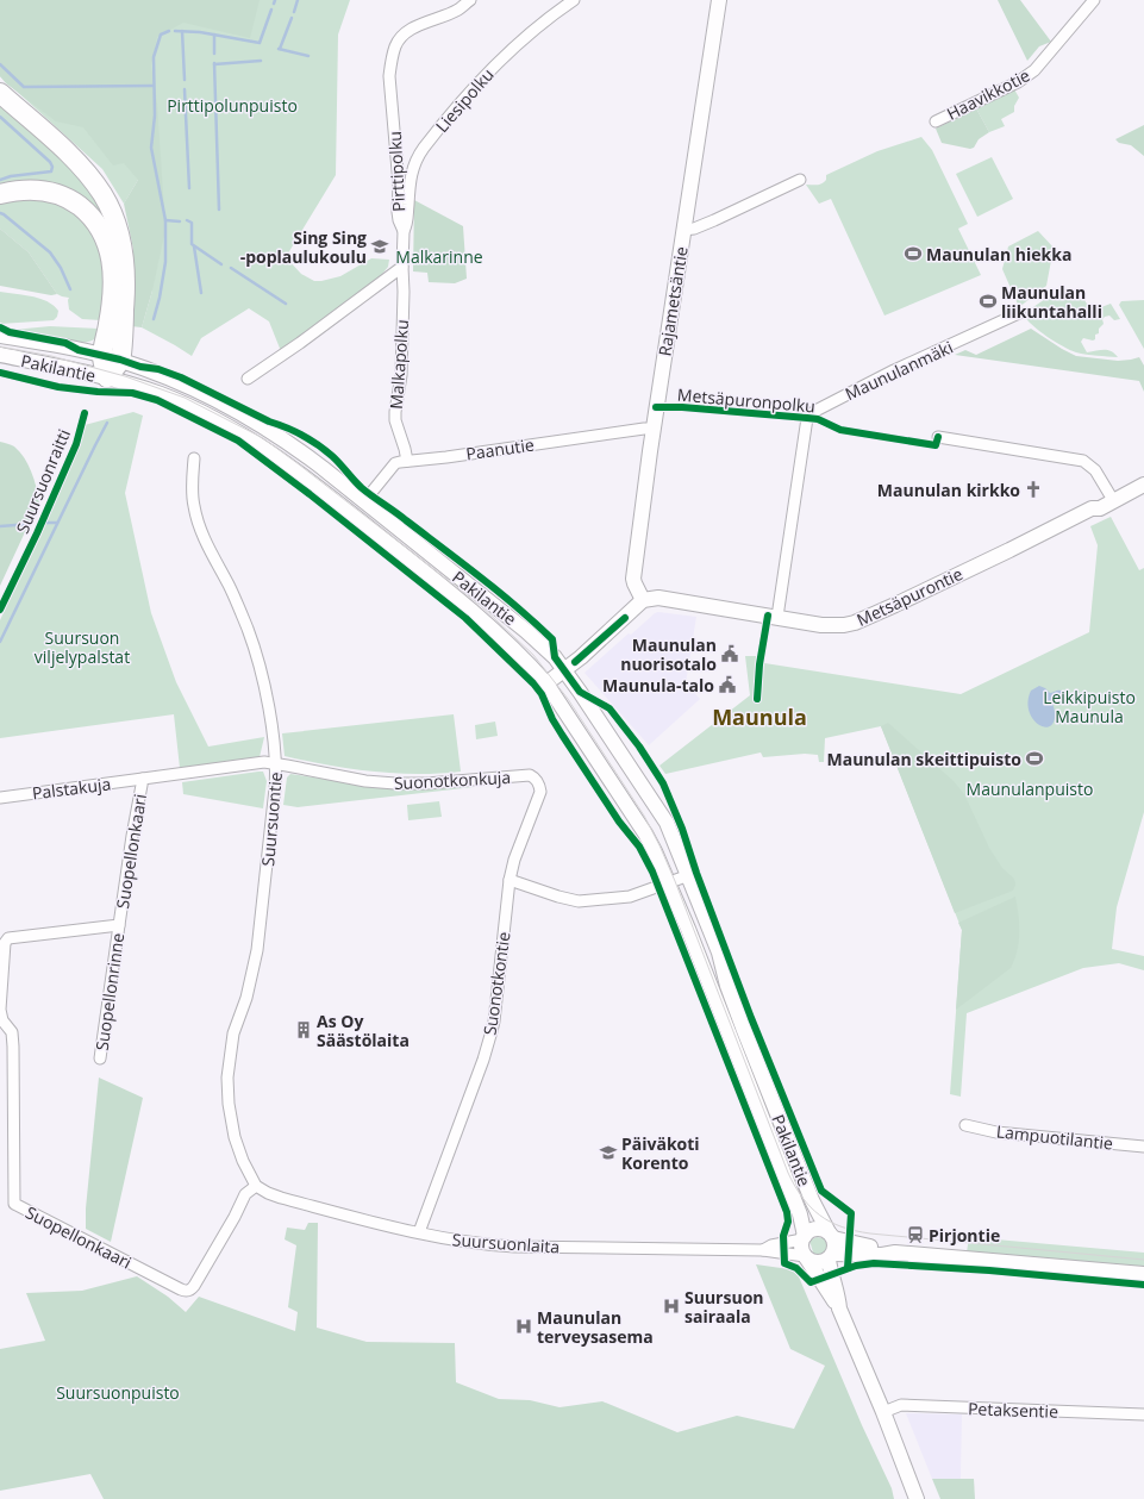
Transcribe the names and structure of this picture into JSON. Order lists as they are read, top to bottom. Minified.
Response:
{"streets":{"main road":["Rajametsäntie","Pakilantie","Metsäpurontie"],"street":["Haavikkotie","Liesipolku","Pirttipolku","Malkapolku","Maunulanmäki","Paanutie","Suonotkonkuja","Palstakuja","Suursuontie","Suopellonkaari","Suonotkontie","Suopellonrinne","Lampuotilantie","Suursuonlaita","Petaksentie"],"cycle path":["Metsäpuronpolku","Suursuonraitti"]},"crossings":[["Liesipolku","Pirttipolku"],["Pirttipolku","Malkapolku"],["Rajametsäntie","Paanutie"],["Rajametsäntie","Metsäpurontie"],["Malkapolku","Paanutie"],["Pakilantie","Paanutie"],["Pakilantie","Suursuonlaita"],["Maunulanmäki","Metsäpurontie"],["Suonotkonkuja","Suursuontie"],["Suonotkonkuja","Suopellonkaari"],["Suonotkonkuja","Suonotkontie"],["Palstakuja","Suopellonkaari"],["Suursuontie","Suopellonkaari"],["Suursuontie","Suursuonlaita"],["Suopellonkaari","Suopellonrinne"],["Suopellonkaari","Suursuonlaita"],["Suonotkontie","Suursuonlaita"]],"districts":["Maunula"],"parks":["Pirttipolunpuisto","Malkarinne","Suursuon viljelypalstat","Leikkipuisto Maunula","Maunulanpuisto","Suursuonpuisto"],"places":{"school or university":["Sing Sing -poplaulukoulu","Päiväkoti Korento"],"sports":["Maunulan hiekka","Maunulan liikuntahalli","Maunulan skeittipuisto"],"church":["Maunulan kirkko"],"public building":["Maunulan nuorisotalo","Maunula-talo"],"building":["As Oy Säästölaita"],"station":["Pirjontie"],"hospital":["Suursuon sairaala","Maunulan terveysasema"]}}
